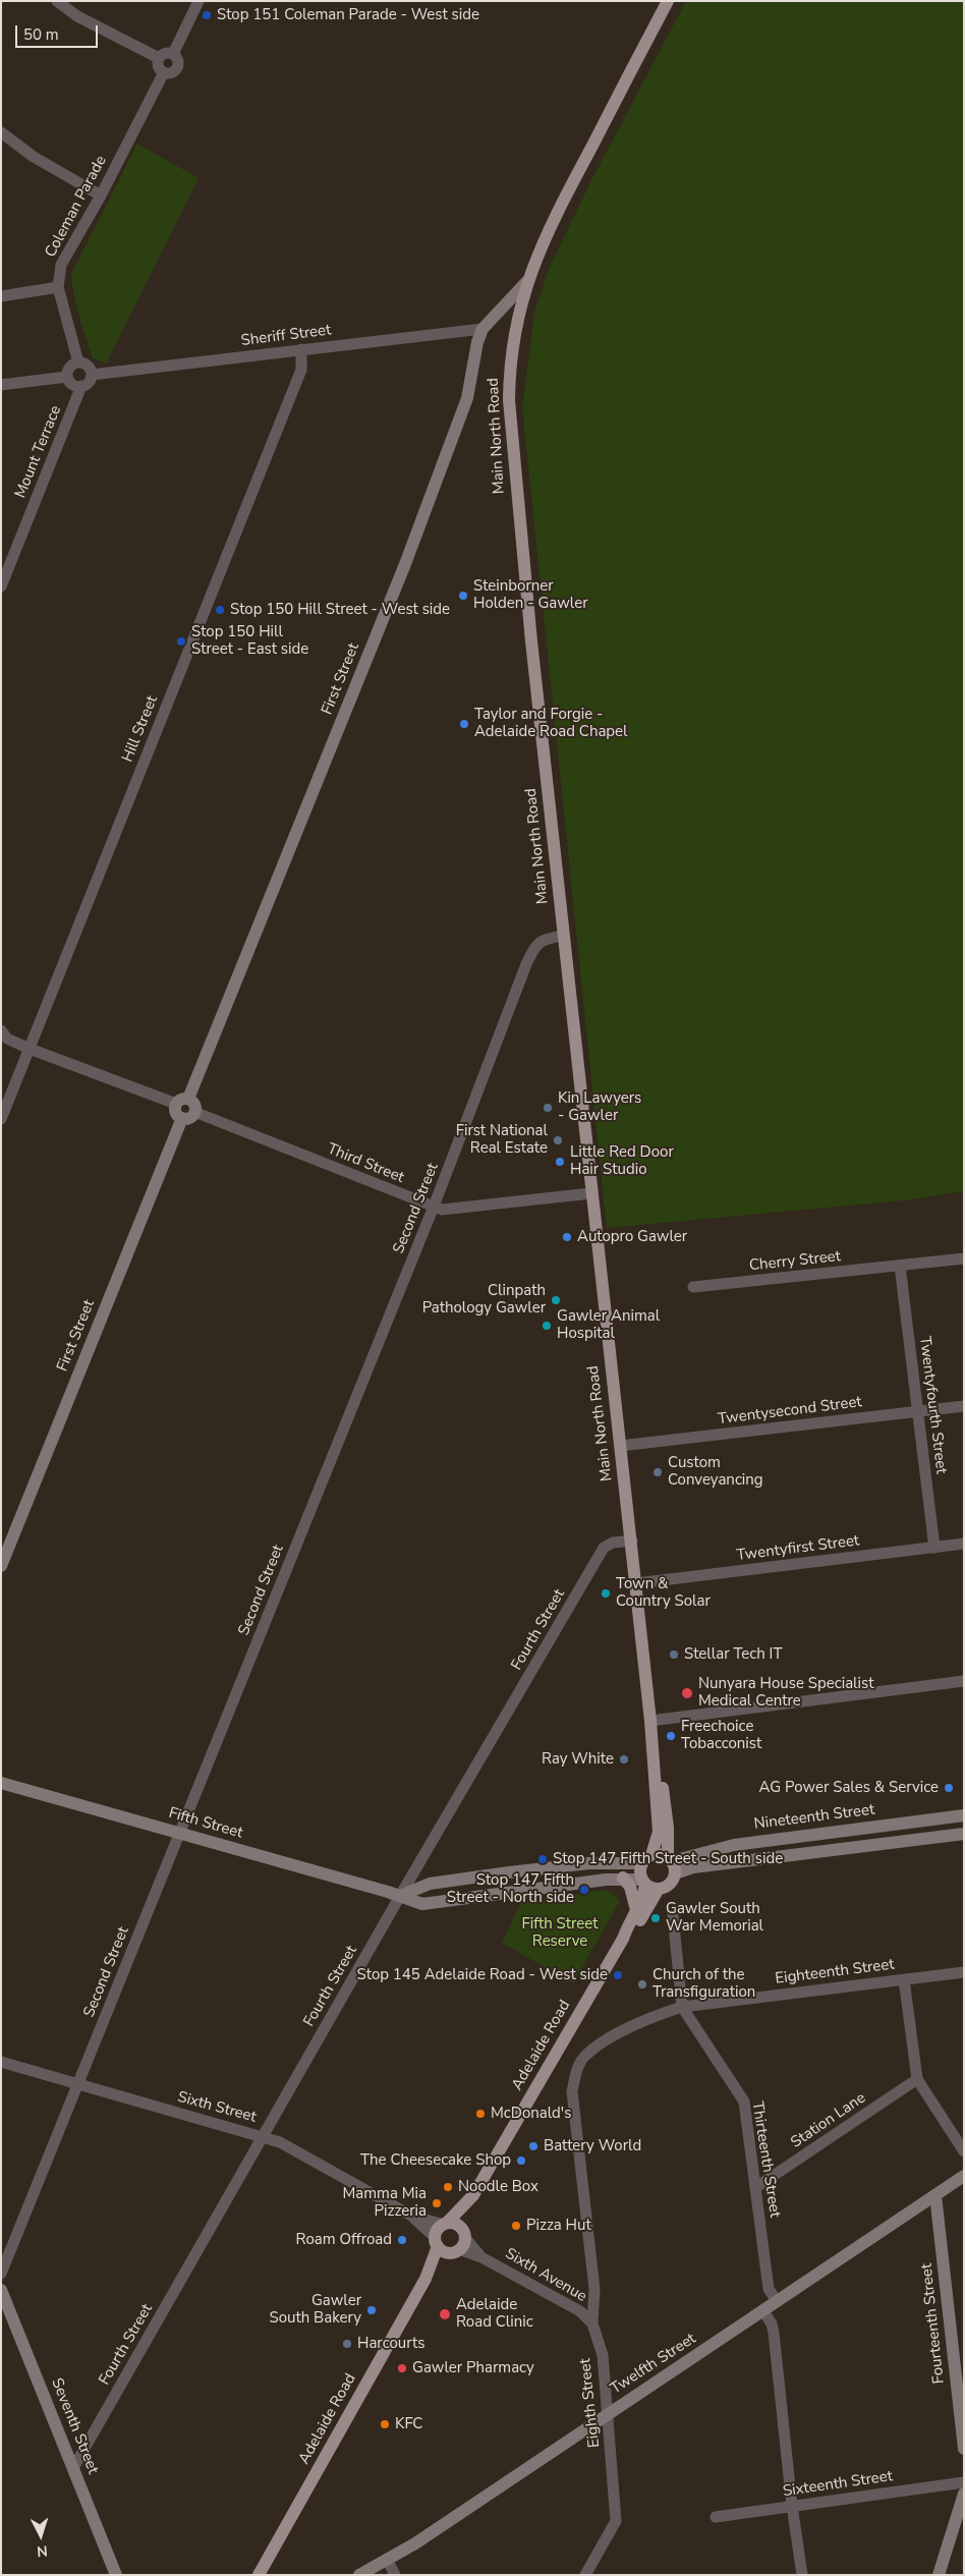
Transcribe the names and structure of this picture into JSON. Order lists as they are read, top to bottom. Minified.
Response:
{"streets":{"main road":["Main North Road","Adelaide Road"],"street":["Coleman Parade","Sheriff Street","Mount Terrace","First Street","Hill Street","Third Street","Second Street","Cherry Street","Twentyfourth Street","Twentysecond Street","Twentyfirst Street","Fourth Street","Nineteenth Street","Fifth Street","Eighteenth Street","Sixth Street","Station Lane","Thirteenth Street","Sixth Avenue","Fourteenth Street","Twelfth Street","Eighth Street","Seventh Street","Sixteenth Street"]},"crossings":[["Coleman Parade","Sheriff Street"],["Coleman Parade","Mount Terrace"],["Sheriff Street","Mount Terrace"],["Sheriff Street","First Street"],["Sheriff Street","Hill Street"],["Main North Road","First Street"],["Main North Road","Third Street"],["Main North Road","Second Street"],["Main North Road","Twentysecond Street"],["Main North Road","Twentyfirst Street"],["Main North Road","Fourth Street"],["First Street","Third Street"],["Third Street","Second Street"],["Second Street","Fifth Street"],["Second Street","Sixth Street"],["Cherry Street","Twentyfourth Street"],["Twentyfourth Street","Twentysecond Street"],["Twentyfourth Street","Twentyfirst Street"],["Fourth Street","Fifth Street"],["Fourth Street","Sixth Street"],["Fourth Street","Seventh Street"],["Nineteenth Street","Fifth Street"],["Nineteenth Street","Adelaide Road"],["Fifth Street","Adelaide Road"],["Eighteenth Street","Thirteenth Street"],["Eighteenth Street","Eighth Street"],["Adelaide Road","Sixth Street"],["Adelaide Road","Sixth Avenue"],["Station Lane","Thirteenth Street"],["Thirteenth Street","Twelfth Street"],["Sixth Avenue","Eighth Street"],["Fourteenth Street","Twelfth Street"],["Twelfth Street","Eighth Street"]],"parks":["Fifth Street Reserve"],"places":["Stop 151 Coleman Parade - West side","Steinborner Holden - Gawler","Stop 150 Hill Street - West side","Stop 150 Hill Street - East side","Taylor and Forgie - Adelaide Road Chapel","Kin Lawyers - Gawler","First National Real Estate","Little Red Door Hair Studio","Autopro Gawler","Clinpath Pathology Gawler","Gawler Animal Hospital","Custom Conveyancing","Town & Country Solar","Stellar Tech IT","Nunyara House Specialist Medical Centre","Freechoice Tobacconist","Ray White","AG Power Sales & Service","Stop 147 Fifth Street - South side","Stop 147 Fifth Street - North side","Gawler South War Memorial","Stop 145 Adelaide Road - West side","Church of the Transfiguration","McDonald's","Battery World","The Cheesecake Shop","Noodle Box","Mamma Mia Pizzeria","Pizza Hut","Roam Offroad","Gawler South Bakery","Adelaide Road Clinic","Harcourts","Gawler Pharmacy","KFC"],"scale_bar":"50 m","north":"bottom"}
